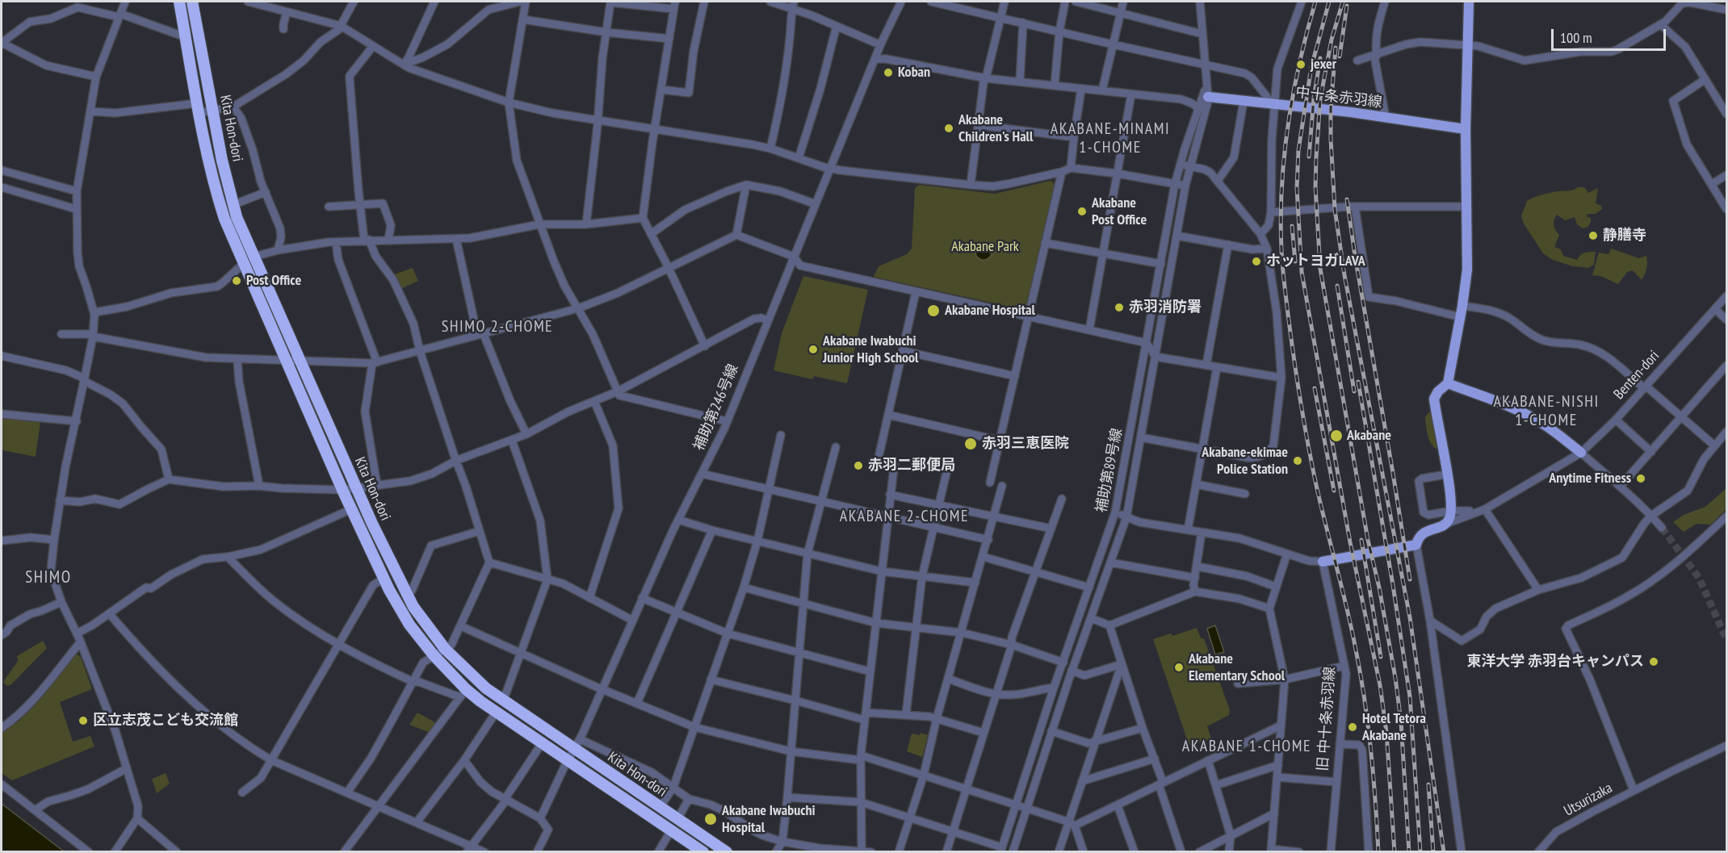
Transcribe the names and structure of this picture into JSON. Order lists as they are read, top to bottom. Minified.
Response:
{"streets":{"highway":["Kita Hon-dori"],"main road":["中十条赤羽線"],"street":["Benten-dori","補助第246号線","補助第89号線","旧 中十条赤羽線","Utsurizaka"]},"crossings":[["中十条赤羽線","補助第89号線"],["Kita Hon-dori","補助第246号線"]],"districts":["AKABANE-MINAMI 1-CHOME","SHIMO 2-CHOME","AKABANE-NISHI 1-CHOME","AKABANE 2-CHOME","SHIMO","AKABANE 1-CHOME"],"parks":["Akabane Park"],"places":["jexer","Koban","Akabane Children's Hall","Akabane Post Office","静膳寺","ホットヨガLAVA","Post Office","赤羽消防署","Akabane Hospital","Akabane Iwabuchi Junior High School","Akabane","赤羽三恵医院","Akabane-ekimae Police Station","赤羽二郵便局","Anytime Fitness","東洋大学 赤羽台キャンパス","Akabane Elementary School","区立志茂こども交流館","Hotel Tetora Akabane","Akabane Iwabuchi Hospital"],"scale_bar":"100 m"}
